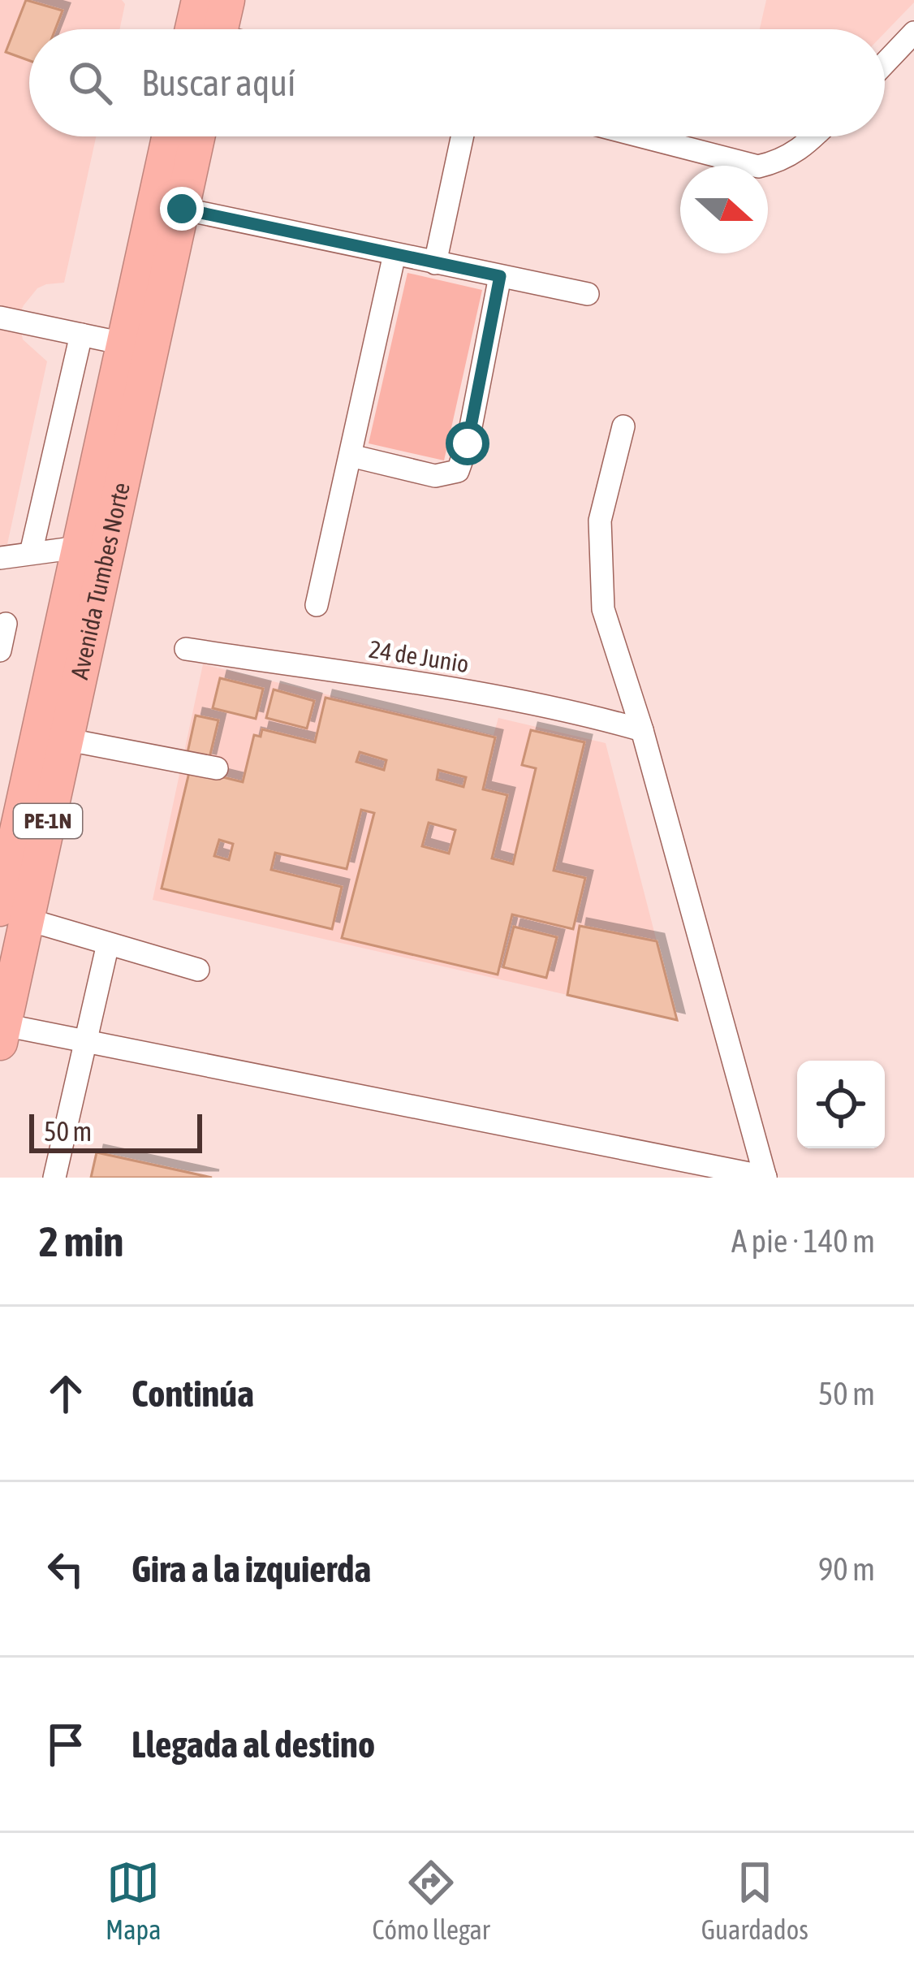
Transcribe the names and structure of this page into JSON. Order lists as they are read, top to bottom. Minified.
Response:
{"streets":{"highway":["Avenida Tumbes Norte","PE-1N"],"street":["24 de Junio"]},"scale_bar":"50 m","north":"right","page":{"search":"Buscar aquí","scale":"50 m","heading":["2 min","A pie · 140 m"],"list":[["Continúa","50 m"],["Gira a la izquierda","90 m"],"Llegada al destino"],"nav":["Mapa","Cómo llegar","Guardados"]}}
